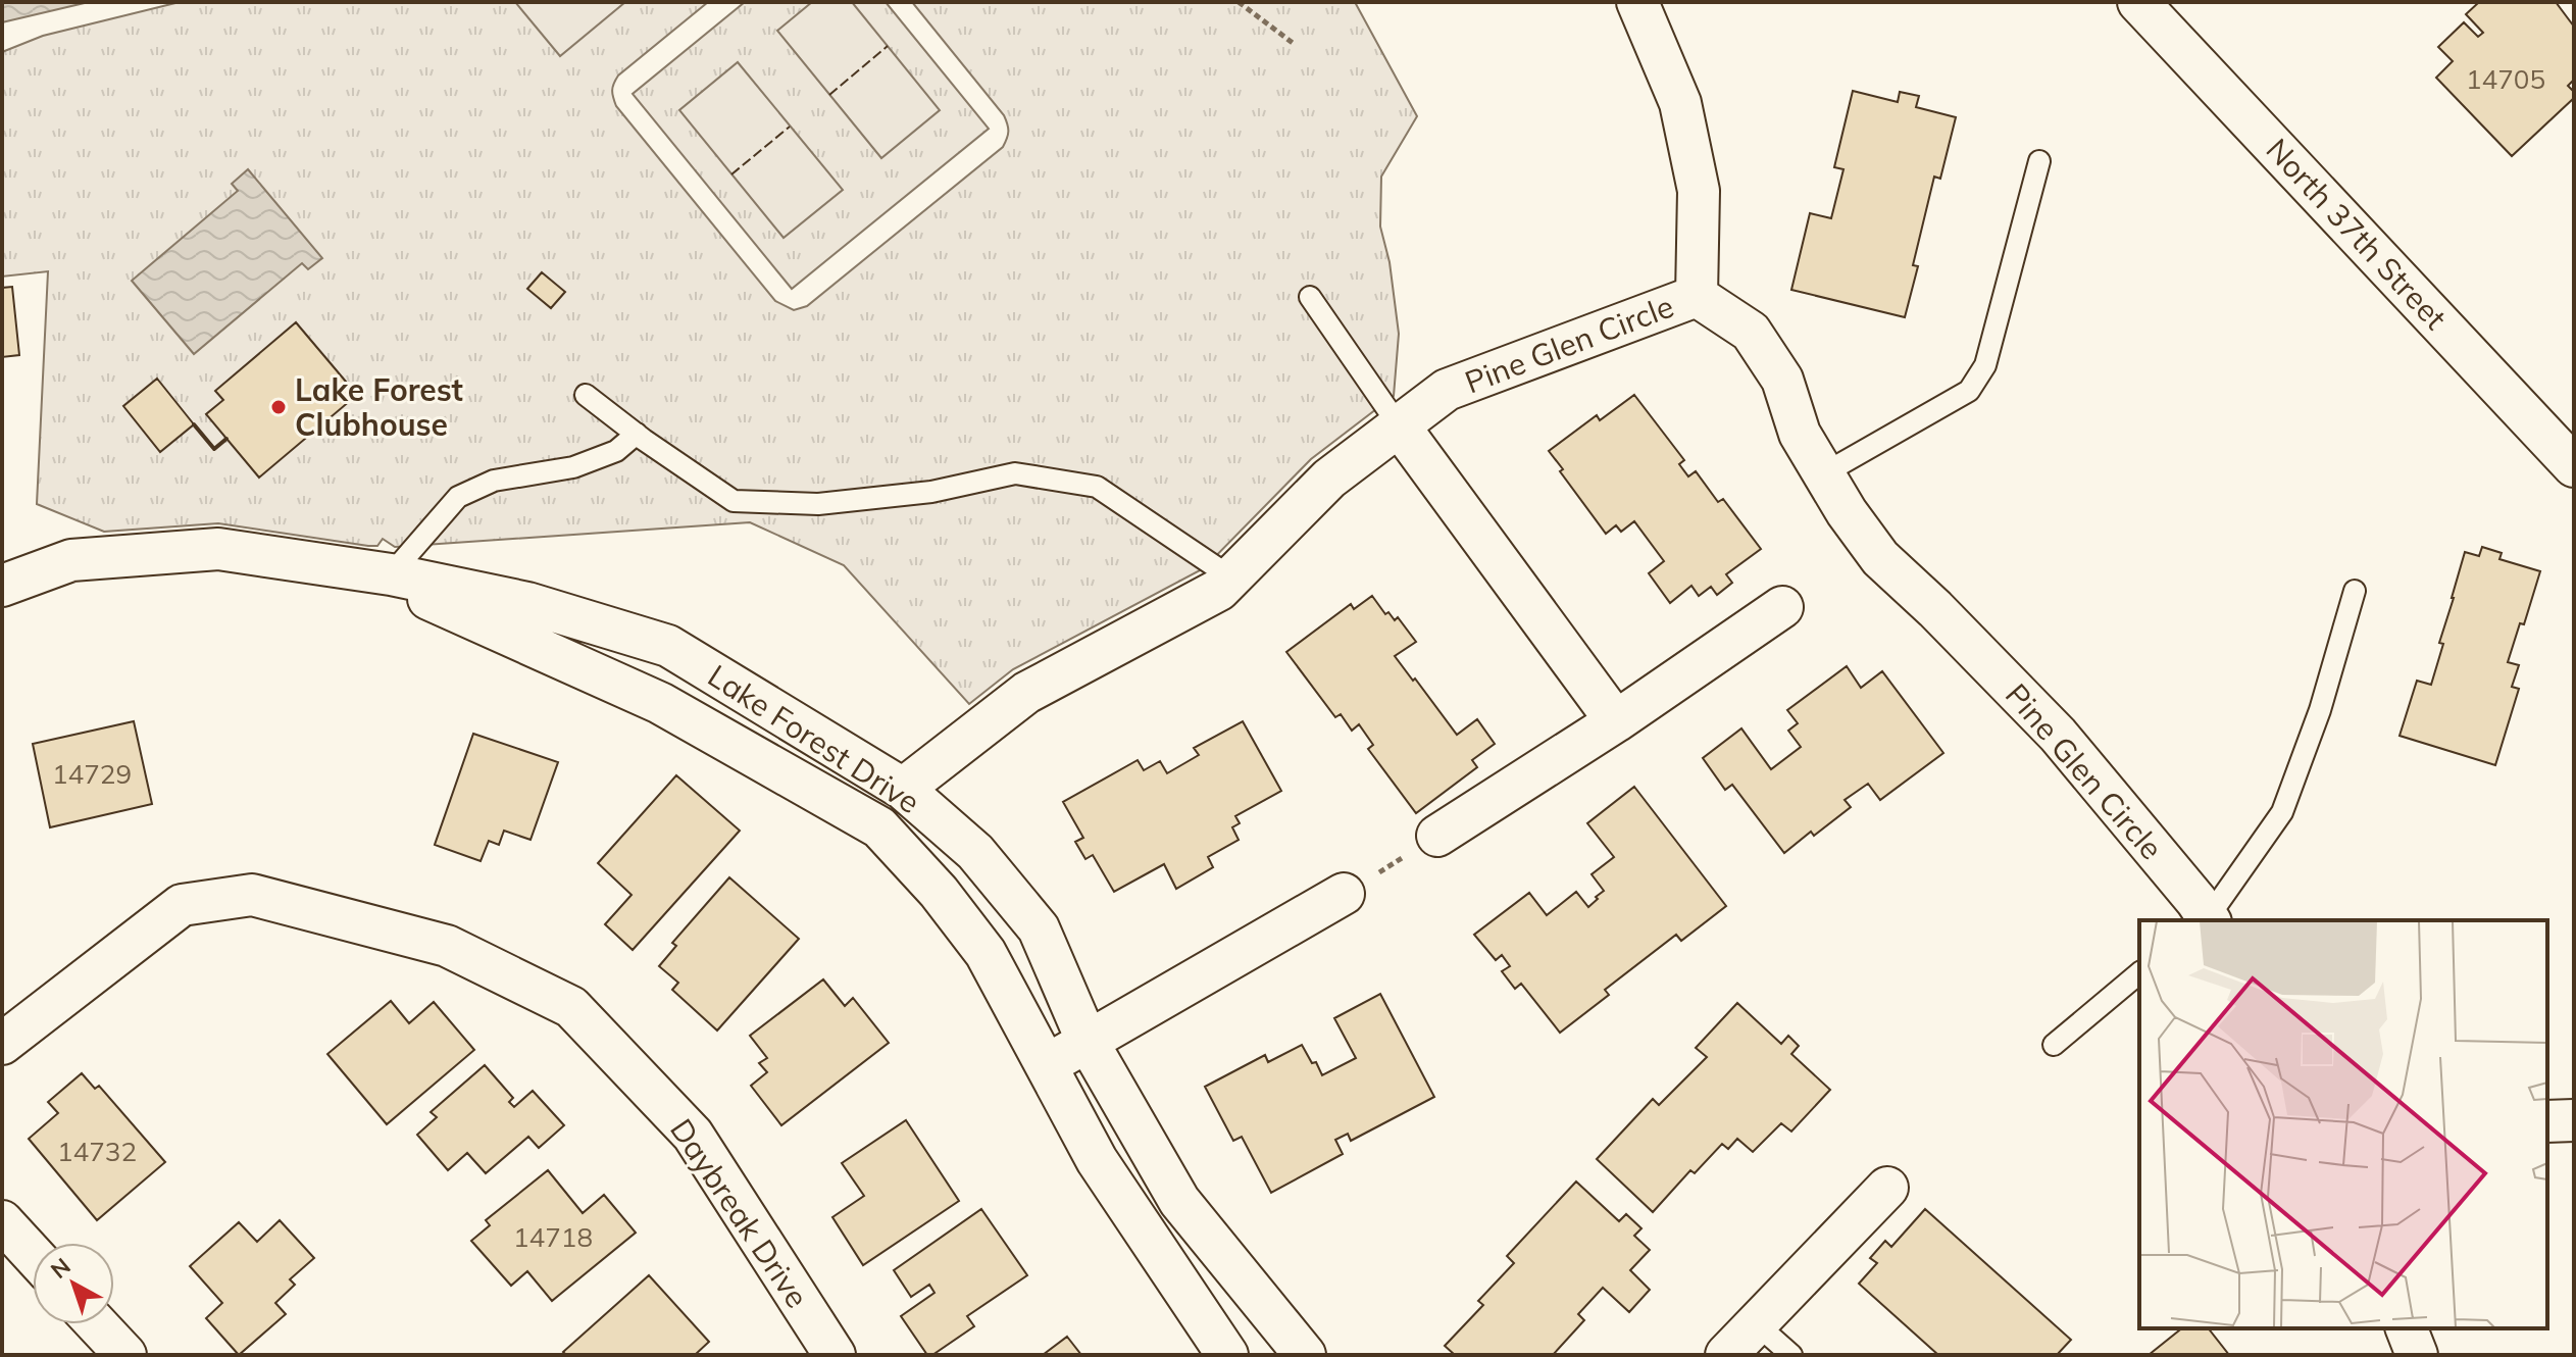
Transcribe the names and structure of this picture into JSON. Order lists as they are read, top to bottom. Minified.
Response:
{"streets":{"street":["North 37th Street","Pine Glen Circle","Lake Forest Drive","Daybreak Drive"]},"crossings":[["Pine Glen Circle","Lake Forest Drive"]],"places":["Lake Forest Clubhouse"],"house_numbers":["14705","14729","14732","14718"],"north":"top left"}
